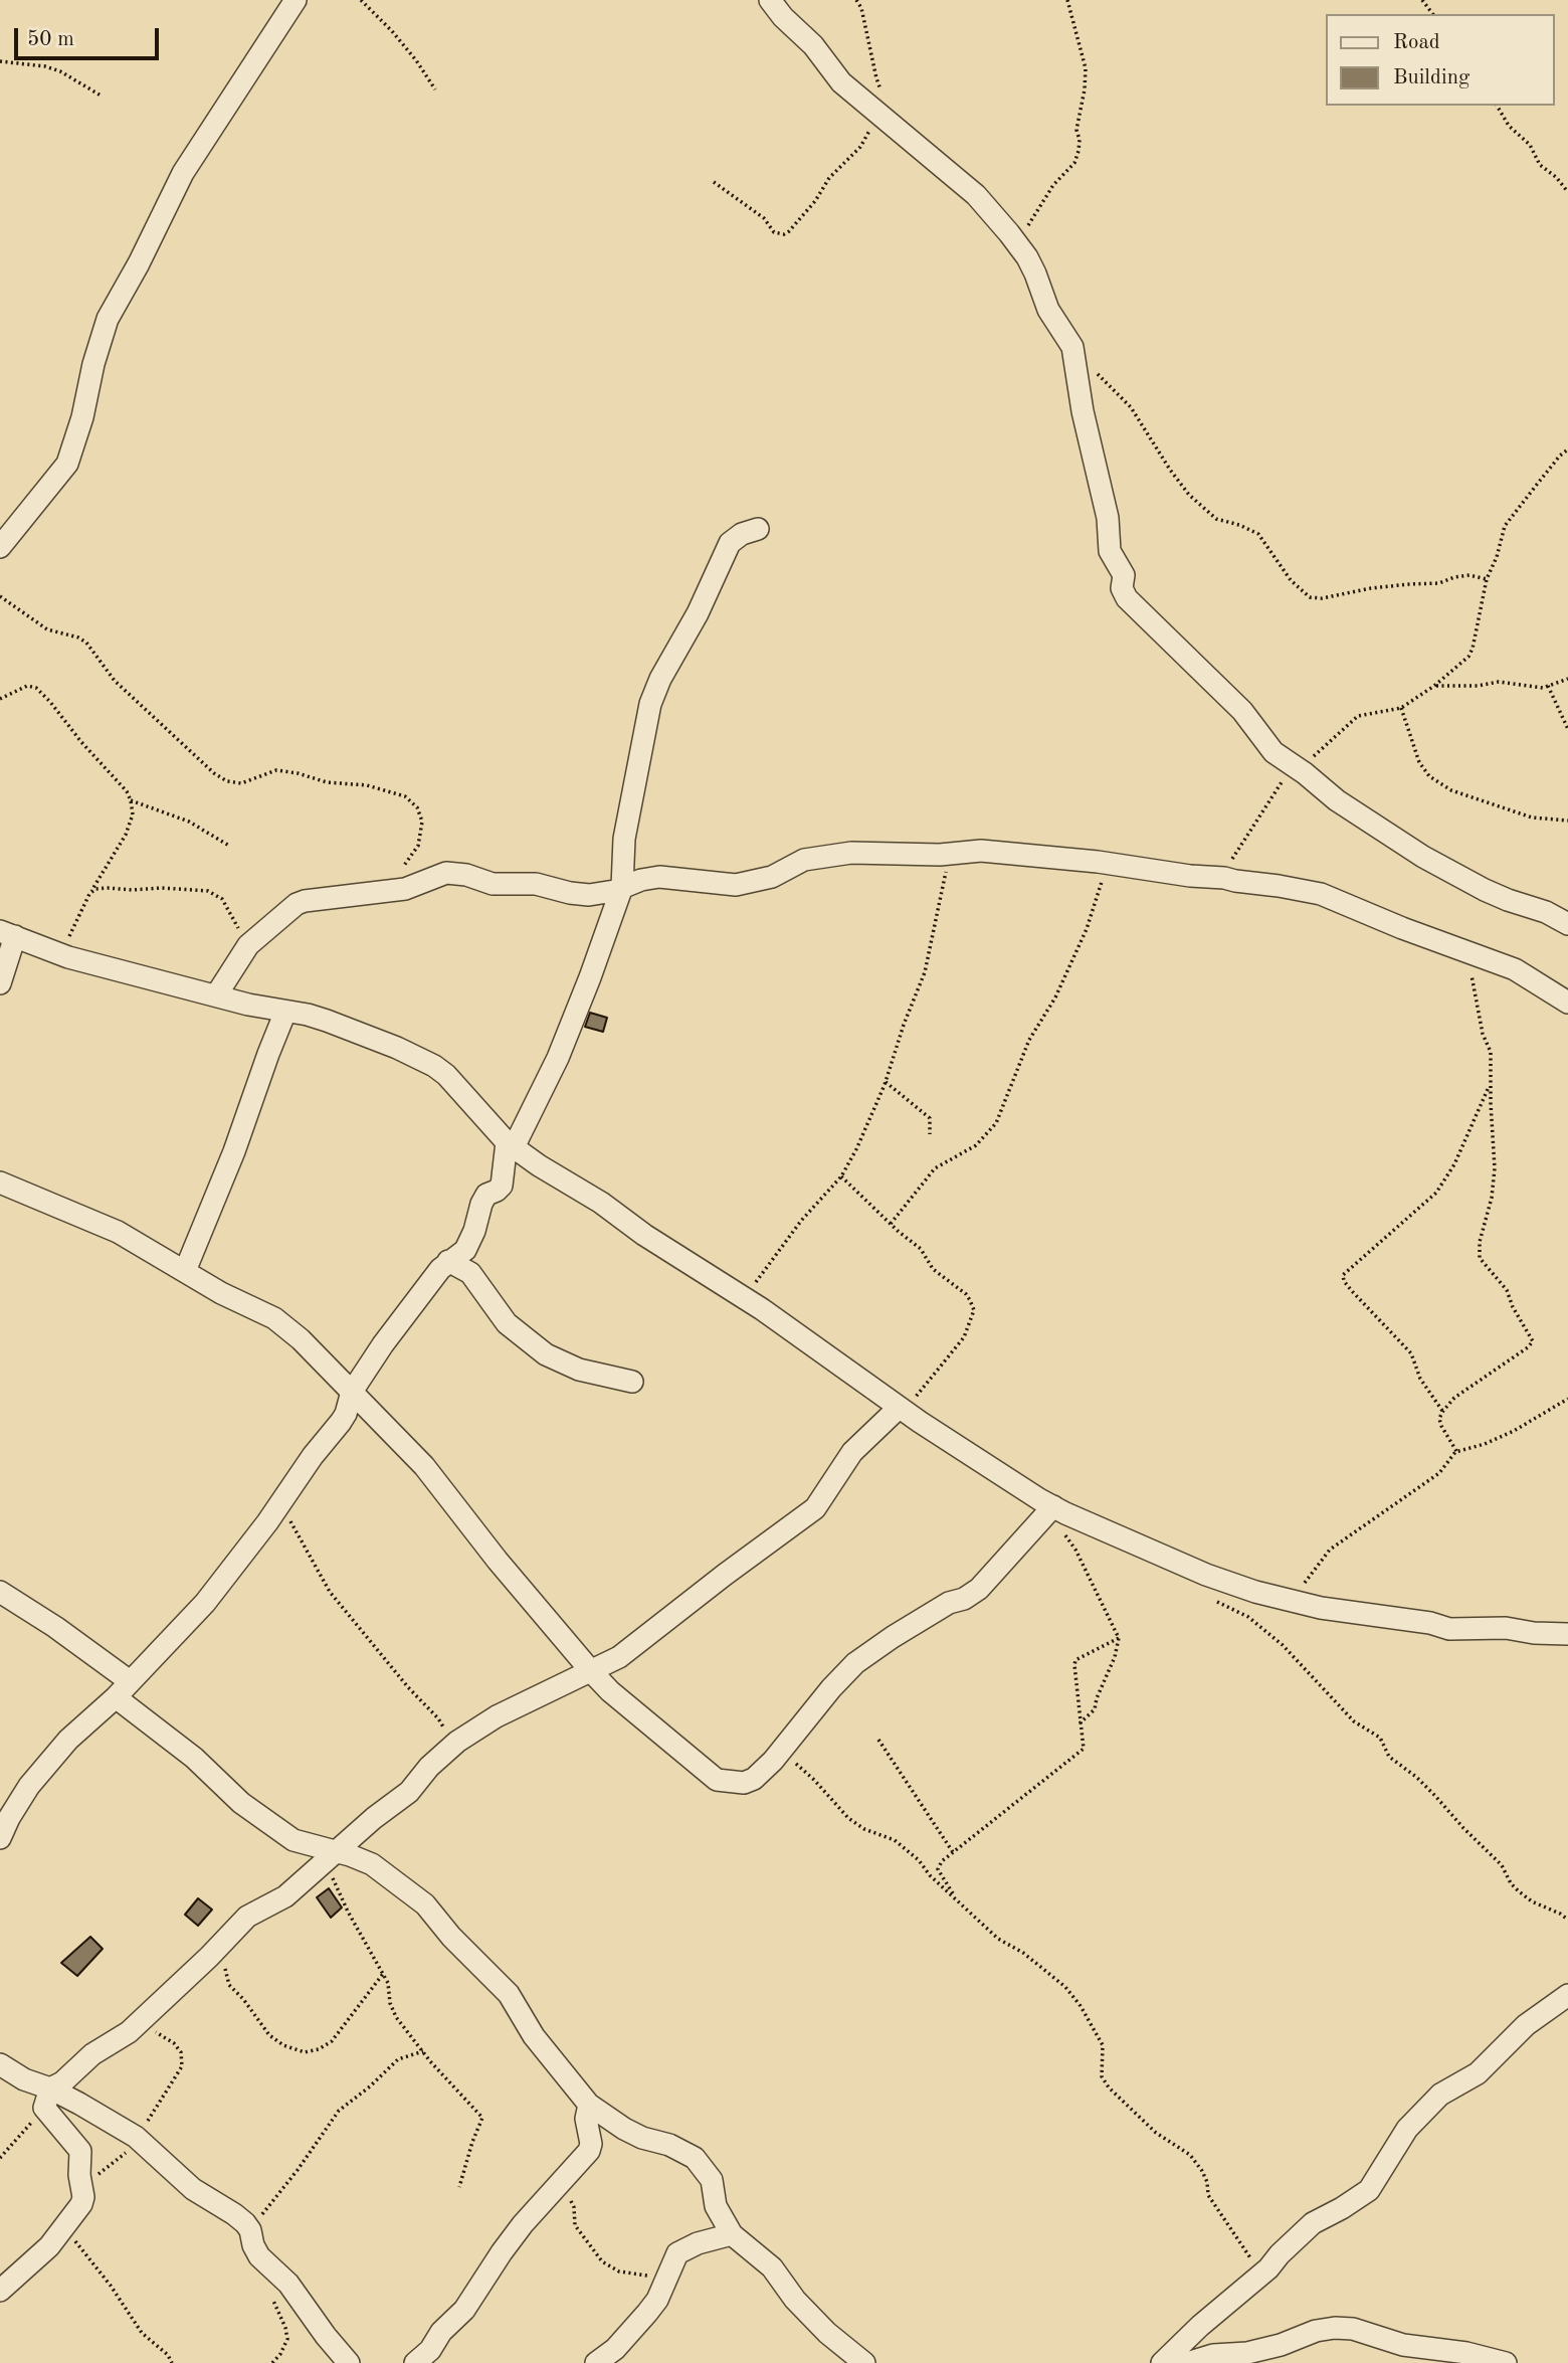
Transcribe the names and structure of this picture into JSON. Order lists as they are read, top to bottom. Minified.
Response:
{"legend":["Road","Building"],"scale_bar":"50 m"}
